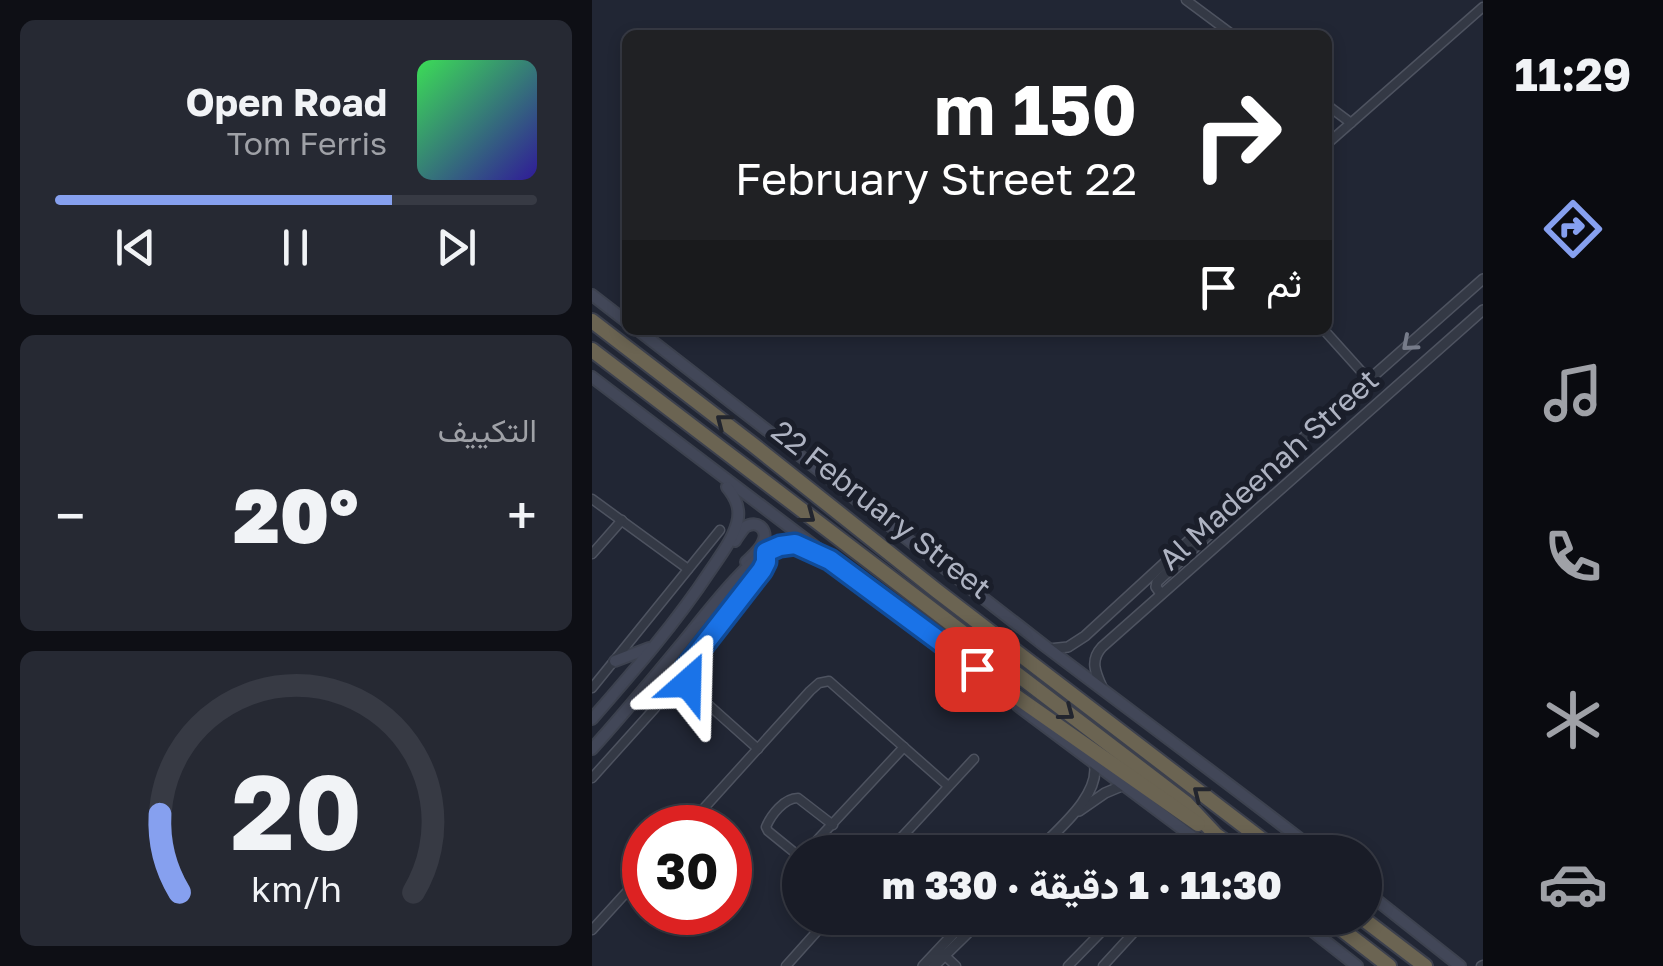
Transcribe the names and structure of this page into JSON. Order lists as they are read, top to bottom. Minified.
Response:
{"streets":{"highway":["22 February Street"],"street":["Al Madeenah Street"]},"crossings":[["Al Madeenah Street","22 February Street"]],"page":{"tabs":"11:29","turn":["150 m","22 February Street"],"song":["Open Road","Tom Ferris"],"then":"ثم","tile":"التكييف","heat":["−","20°","+"],"limit":"30","trip":"11:30 · 1 دقيقة · 330 m","gauge":["20","km/h"]}}
